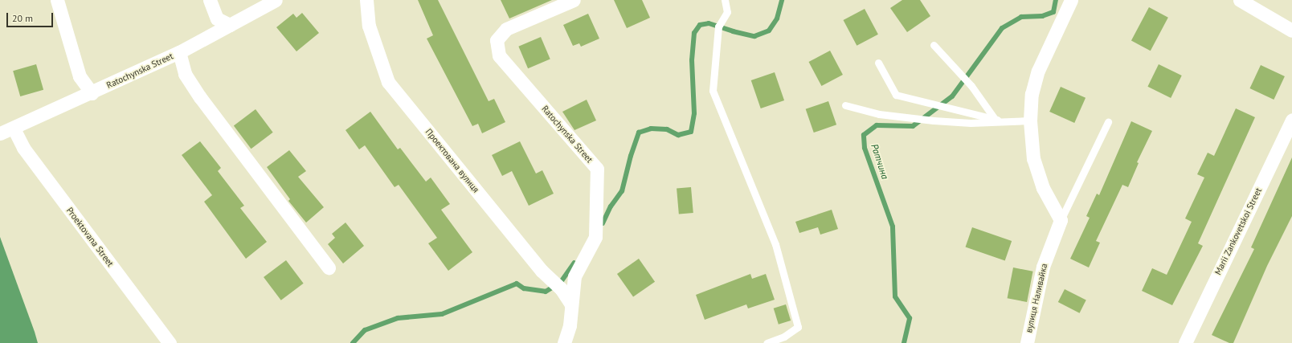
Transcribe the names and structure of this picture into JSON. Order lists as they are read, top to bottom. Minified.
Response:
{"streets":{"street":["Ratochynska Street","Проектована вулиця","Marii Zankovetskoi Street","Proektovana Street","вулиця Наливайка"]},"crossings":[["Ratochynska Street","Проектована вулиця"],["Ratochynska Street","Proektovana Street"]],"water":["Ратчина"],"scale_bar":"20 m"}
